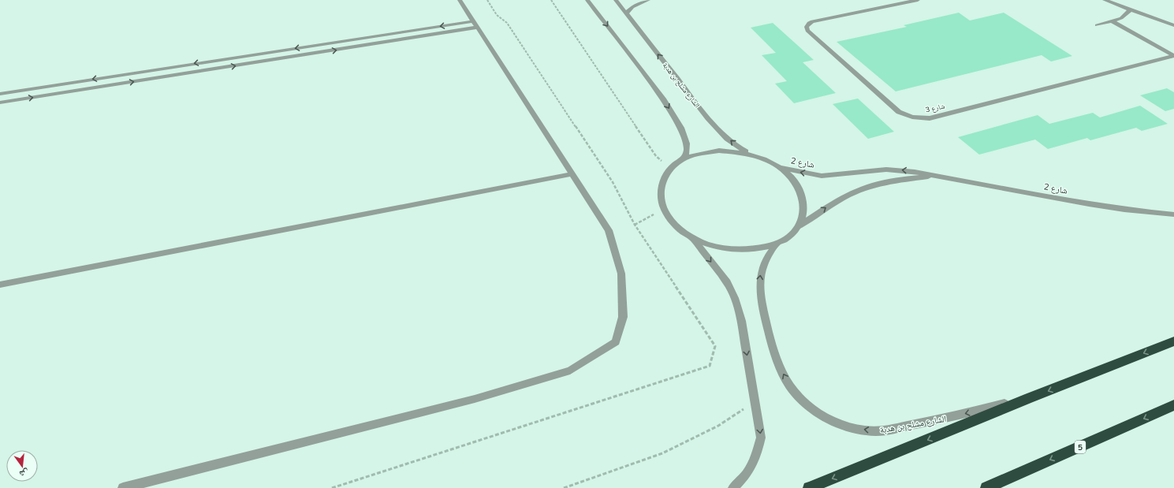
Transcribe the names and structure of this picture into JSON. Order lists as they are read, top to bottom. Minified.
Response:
{"streets":{"highway":["5"],"street":["الشارع مشلح بن هدبة","شارع 3","شارع 2"]},"one_way":["الشارع مشلح بن هدبة"],"north":"bottom"}
